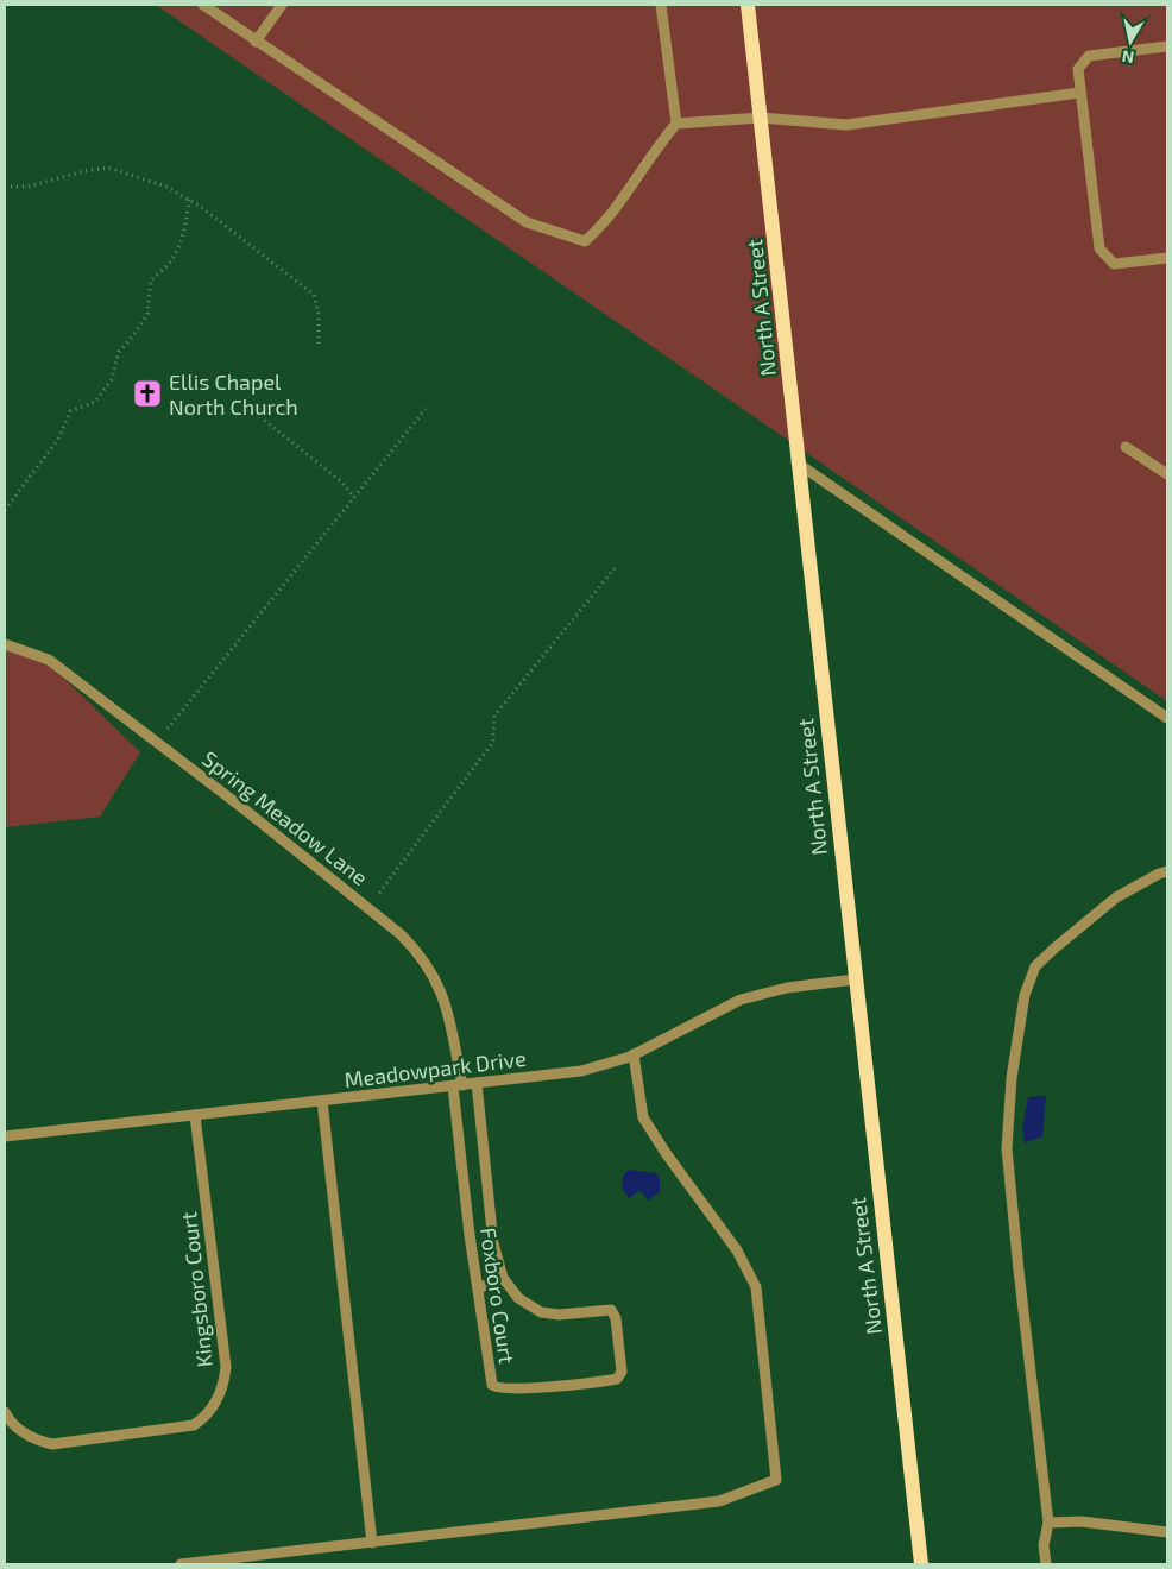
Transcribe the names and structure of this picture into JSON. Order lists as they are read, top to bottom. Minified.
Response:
{"streets":{"main road":["North A Street"],"street":["Spring Meadow Lane","Meadowpark Drive","Kingsboro Court","Foxboro Court"]},"crossings":[["North A Street","Meadowpark Drive"],["Spring Meadow Lane","Meadowpark Drive"],["Spring Meadow Lane","Foxboro Court"],["Meadowpark Drive","Kingsboro Court"],["Meadowpark Drive","Foxboro Court"]],"places":{"church":["Ellis Chapel North Church"]},"north":"bottom"}
